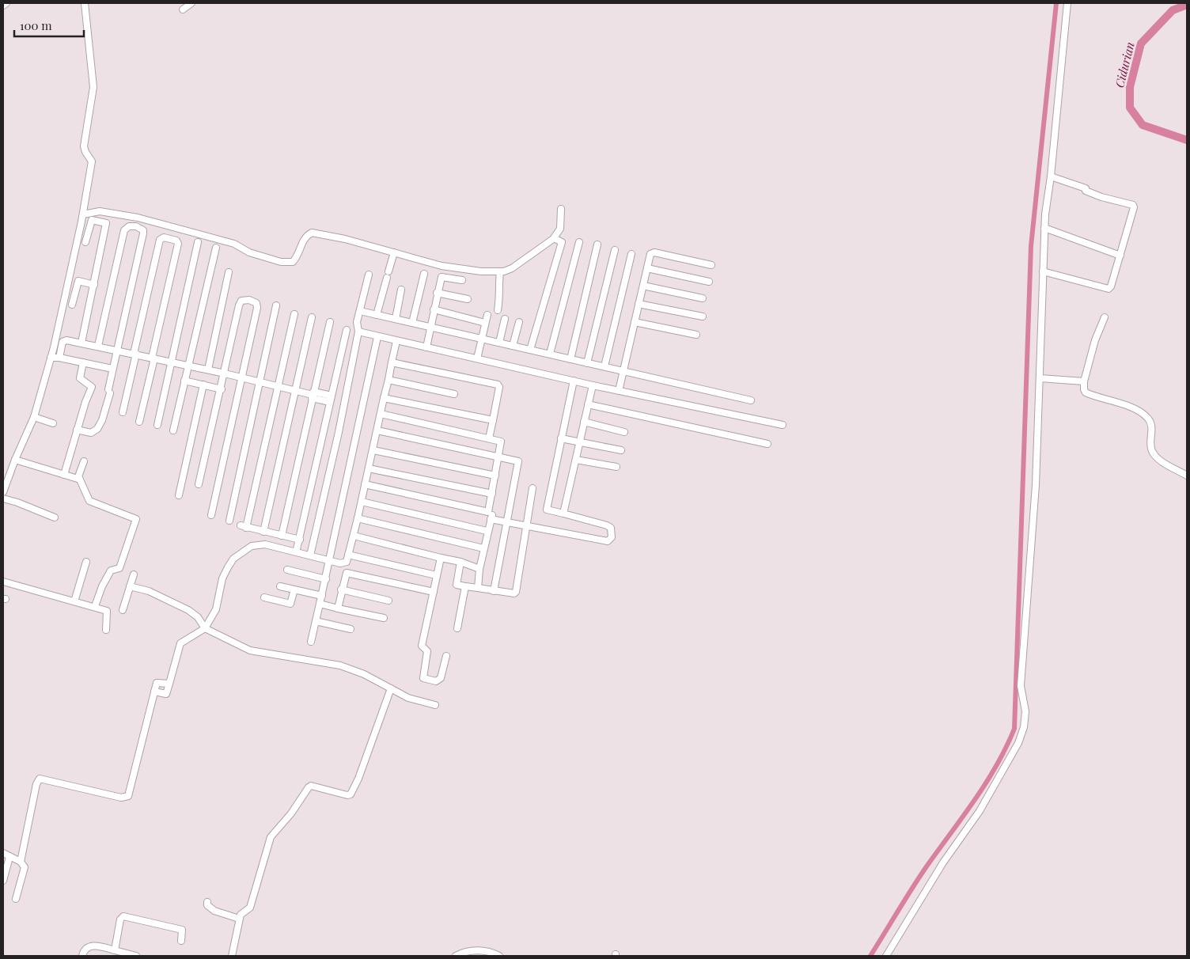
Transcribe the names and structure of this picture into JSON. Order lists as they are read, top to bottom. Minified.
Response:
{"water":["Cidurian"],"scale_bar":"100 m"}
